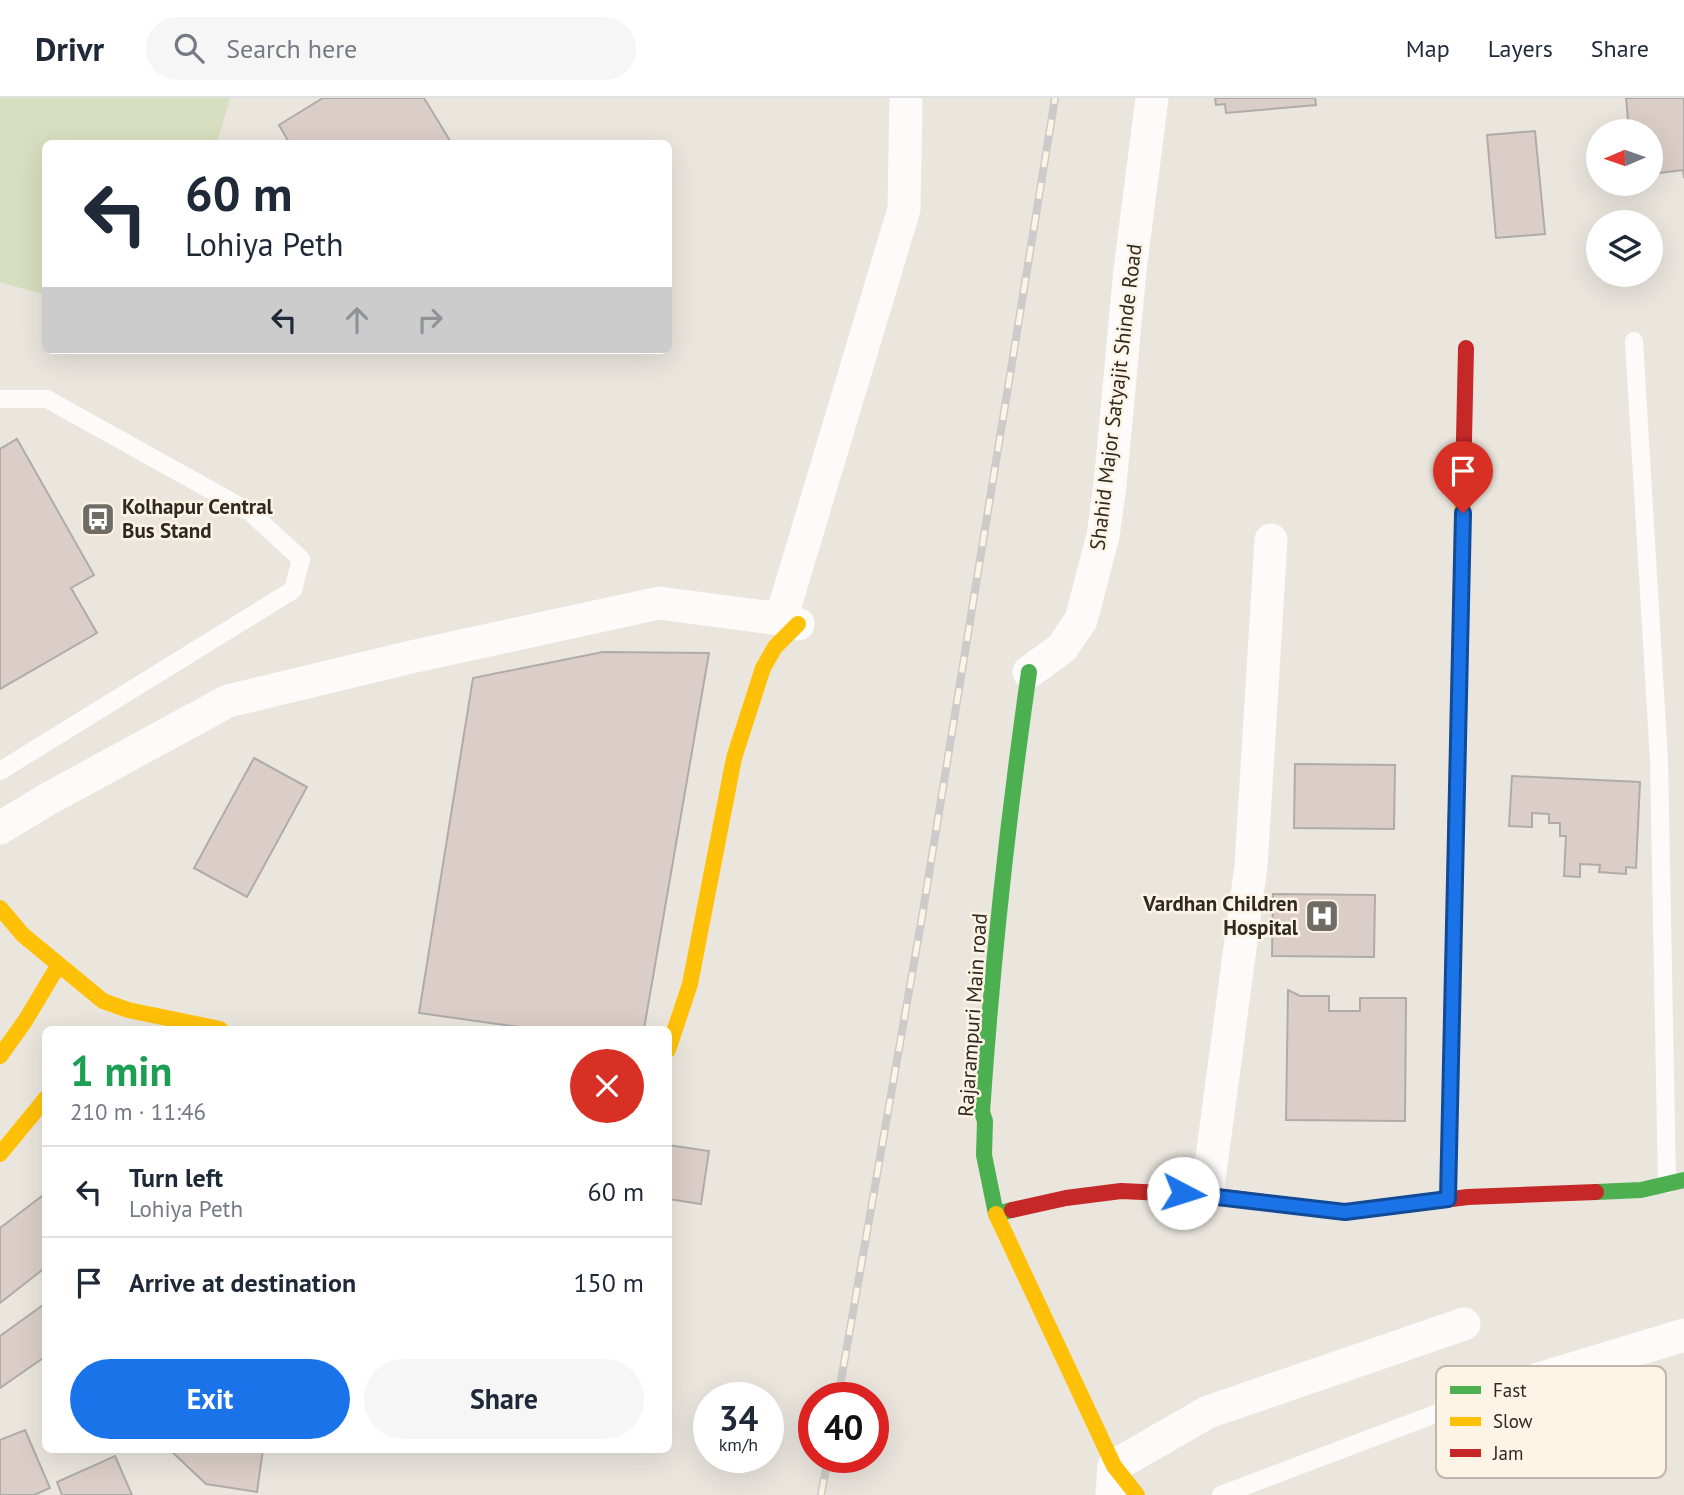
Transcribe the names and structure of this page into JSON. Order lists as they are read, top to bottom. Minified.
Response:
{"streets":{"street":["Shahid Major Satyajit Shinde Road","Rajarampuri Main road"]},"crossings":[["Shahid Major Satyajit Shinde Road","Rajarampuri Main road"]],"places":{"bus stop":["Kolhapur Central Bus Stand"],"hospital":["Vardhan Children Hospital"]},"legend":["Fast","Slow","Jam"],"north":"left","page":{"header":"Drivr","search":"Search here","nav":["Map","Layers","Share"],"turn":["60 m","Lohiya Peth"],"heading":["1 min","210 m · 11:46"],"list":[{"name":"Turn left","note":"Lohiya Peth","value":"60 m"},{"name":"Arrive at destination","value":"150 m"}],"buttons":["Exit","Share"],"speed":"34 km/h","limit":"40"}}
